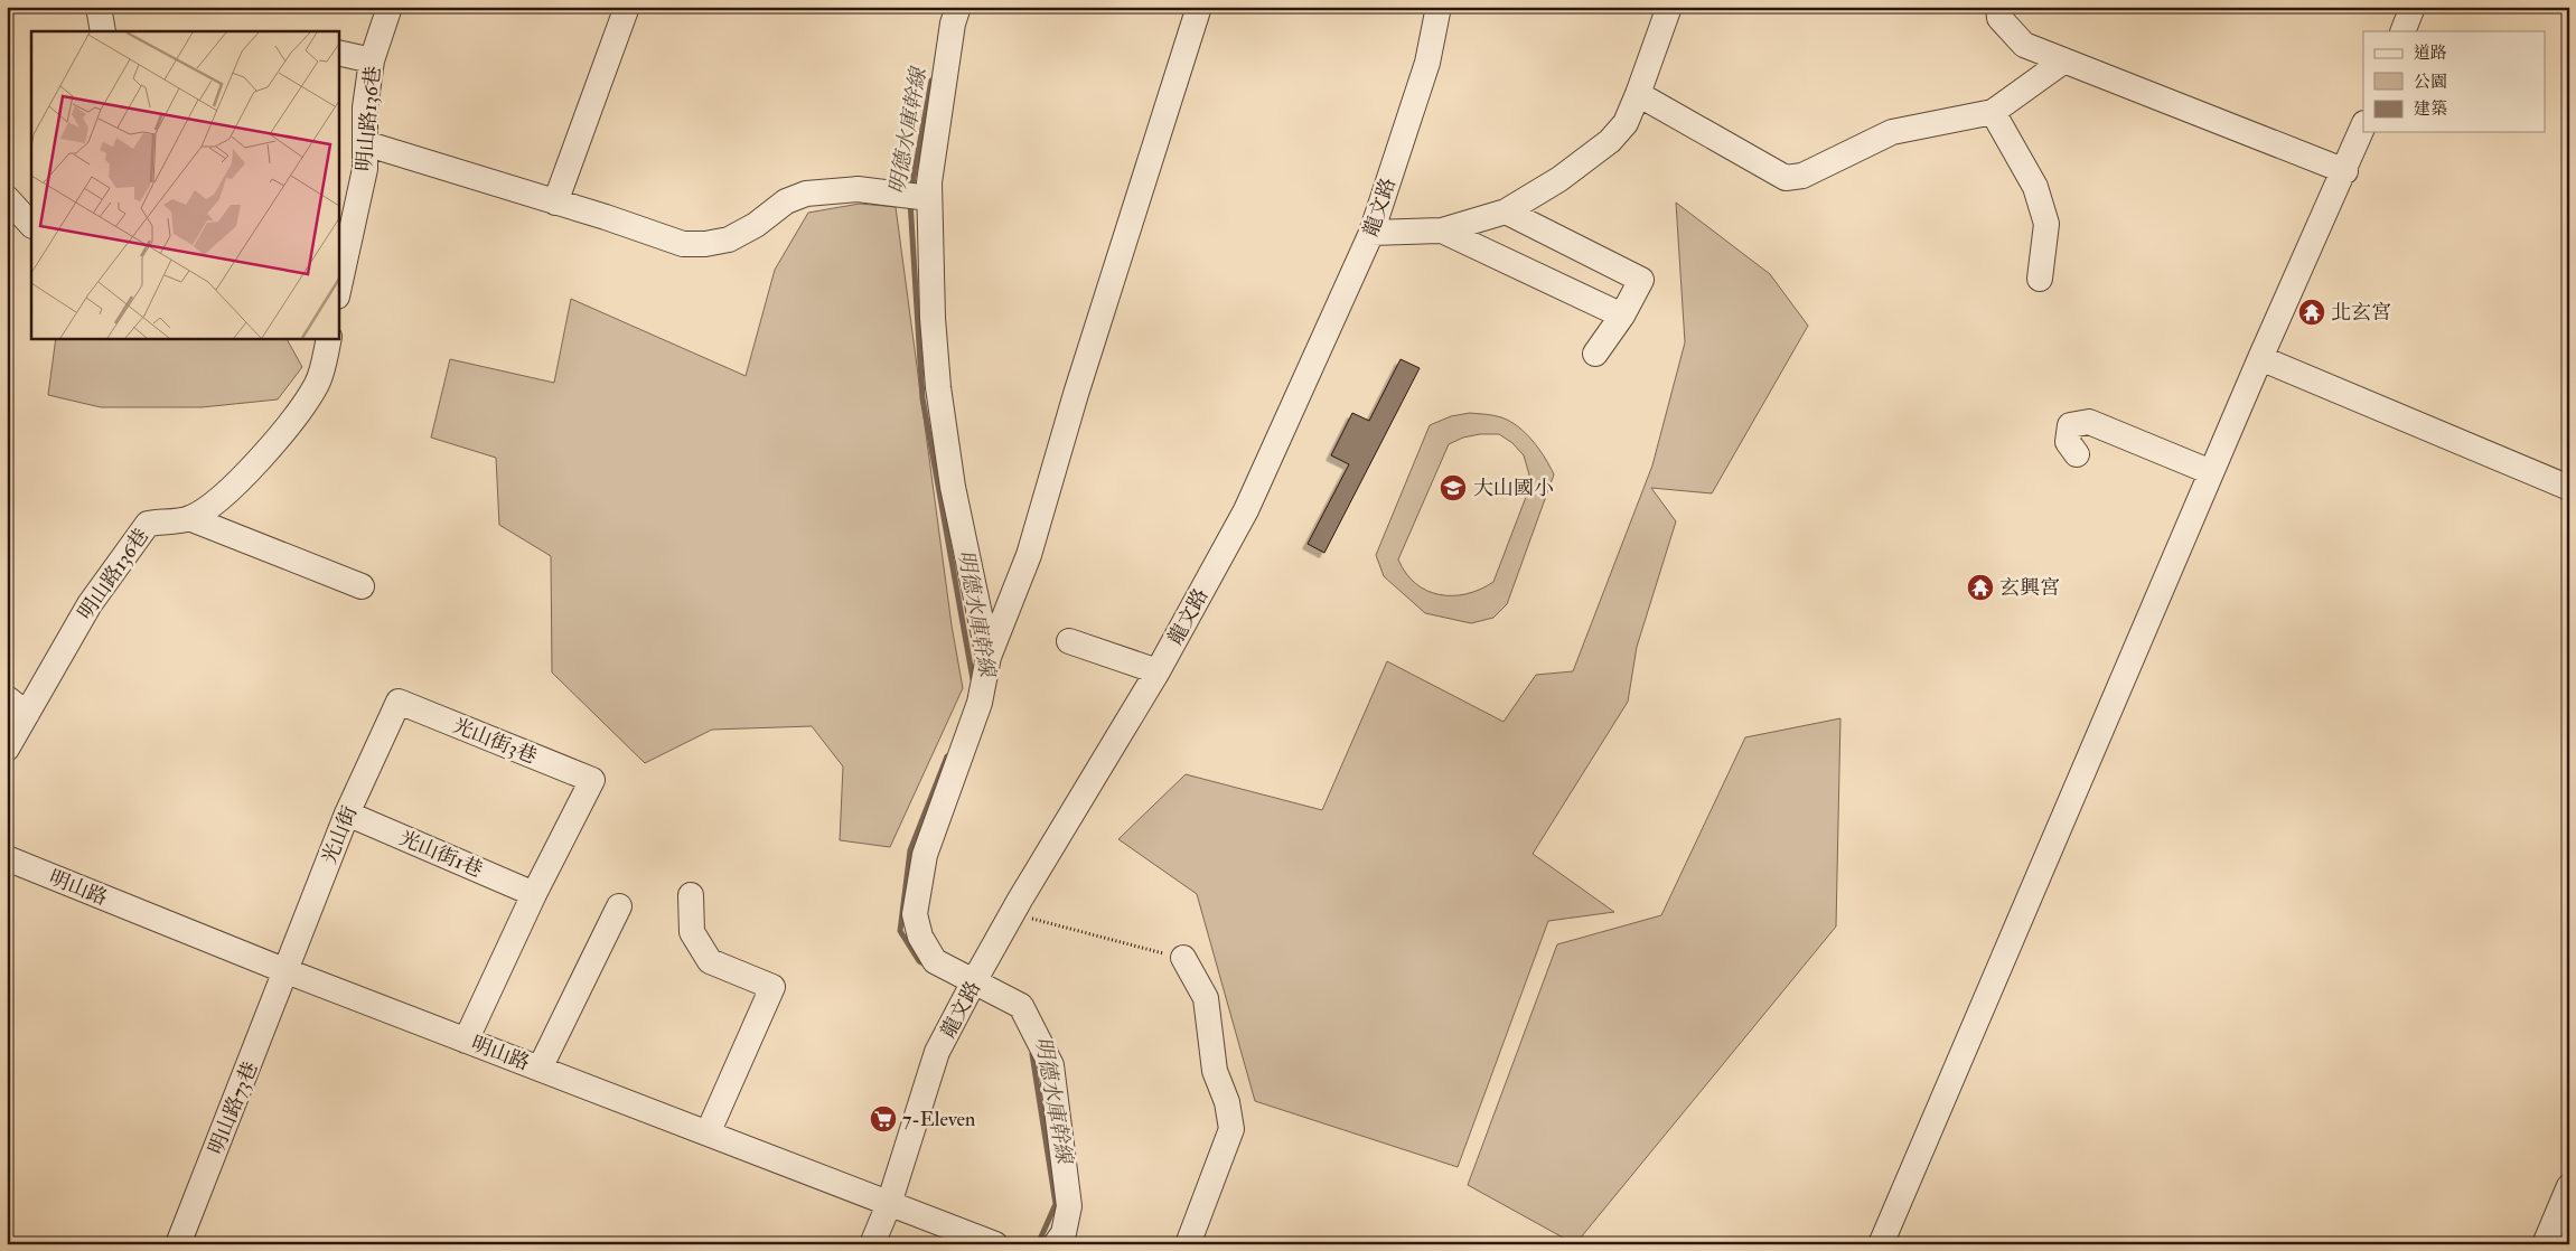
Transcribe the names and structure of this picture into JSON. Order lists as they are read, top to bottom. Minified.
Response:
{"streets":{"street":["明山路136巷","龍文路","光山街3巷","光山街","光山街1巷","明山路","明山路73巷"]},"crossings":[["龍文路","明山路"],["光山街3巷","光山街"],["光山街3巷","光山街1巷"],["光山街","光山街1巷"],["光山街","明山路"],["光山街","明山路73巷"],["明山路","明山路73巷"]],"water":["明德水庫幹線"],"places":{"temple":["北玄宮","玄興宮"],"school or university":["大山國小"],"supermarket":["7-Eleven"]},"legend":["道路","公園","建築"]}
